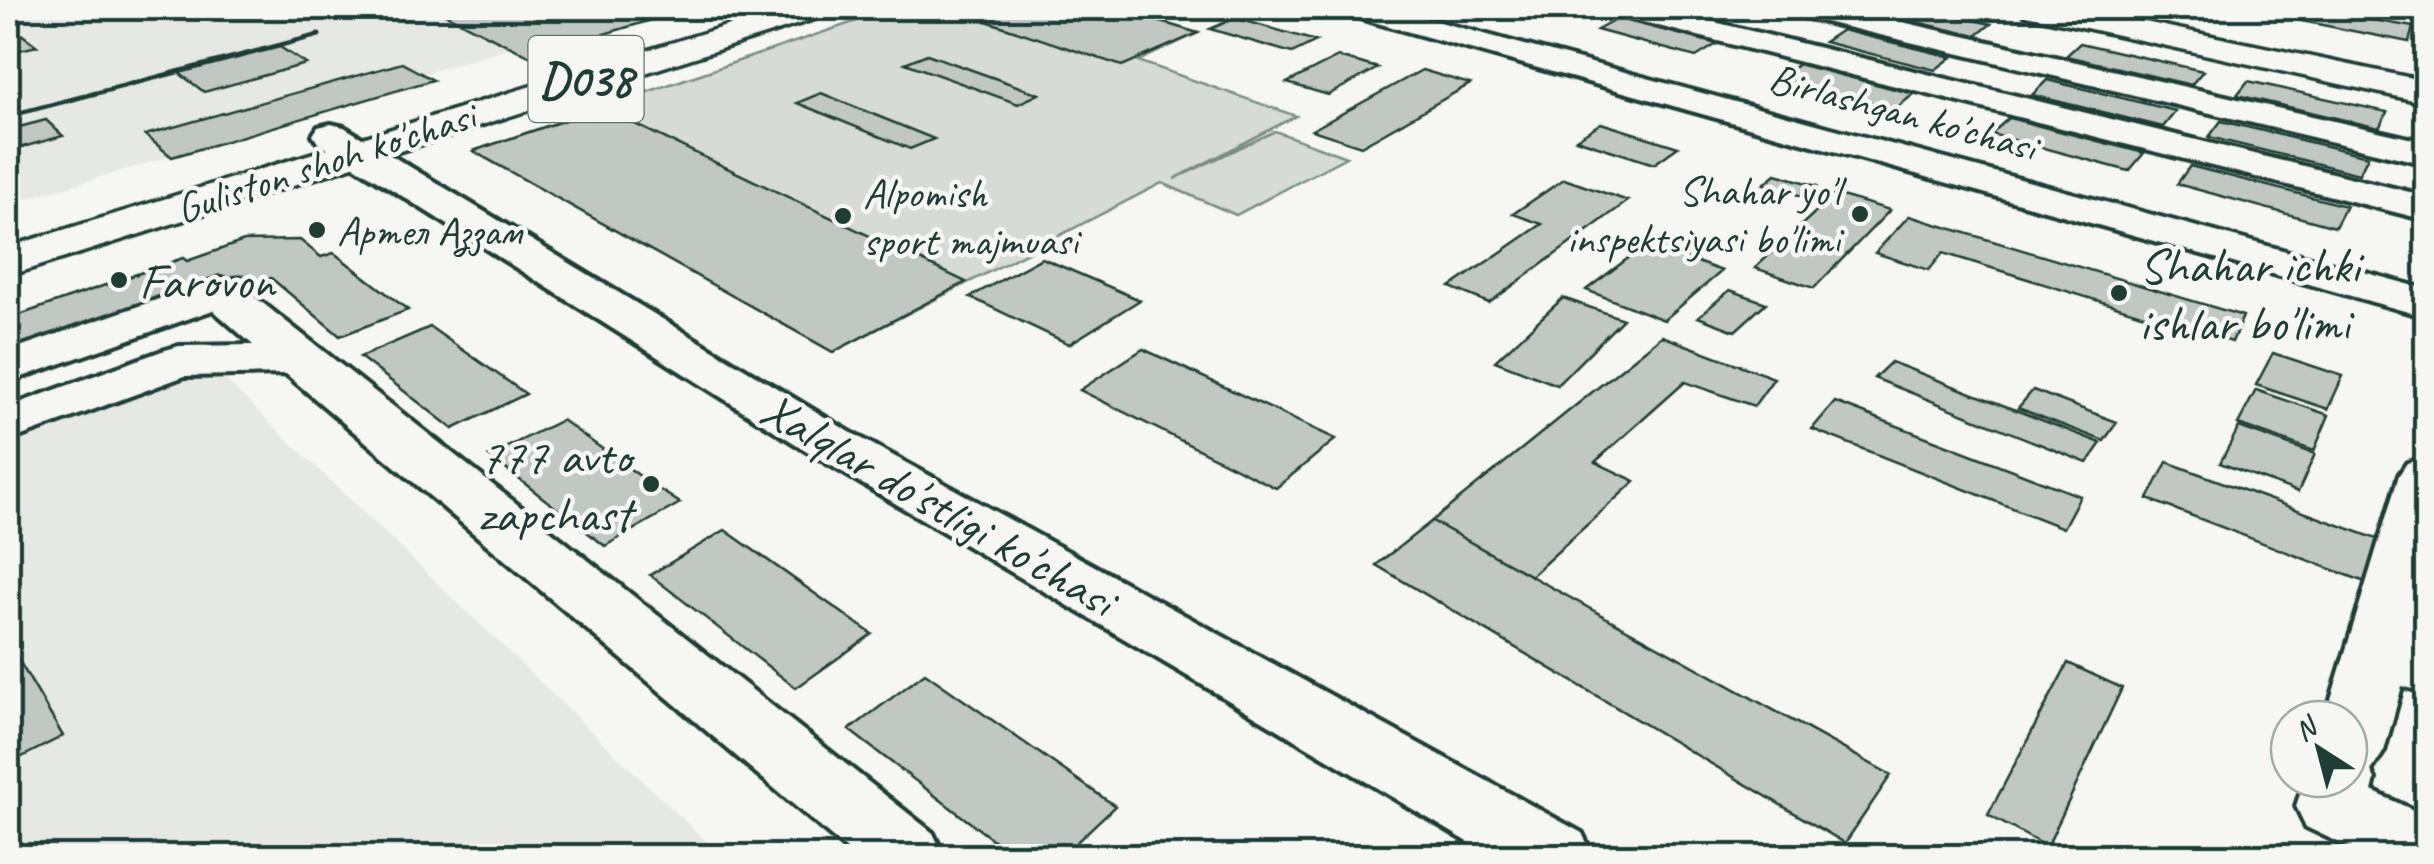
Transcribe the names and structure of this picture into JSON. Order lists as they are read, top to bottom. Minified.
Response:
{"streets":{"main road":["D038","Guliston shoh ko'chasi"],"street":["Birlashgan ko'chasi","Xalqlar do'stligi ko'chasi"]},"crossings":[["Guliston shoh ko'chasi","Xalqlar do'stligi ko'chasi"]],"places":["Shahar yo'l inspektsiyasi bo'limi","Alpomish sport majmuasi","Артел Аззам","Farovon","Shahar ichki ishlar bo'limi","777 avto zapchast"],"north":"top left"}
